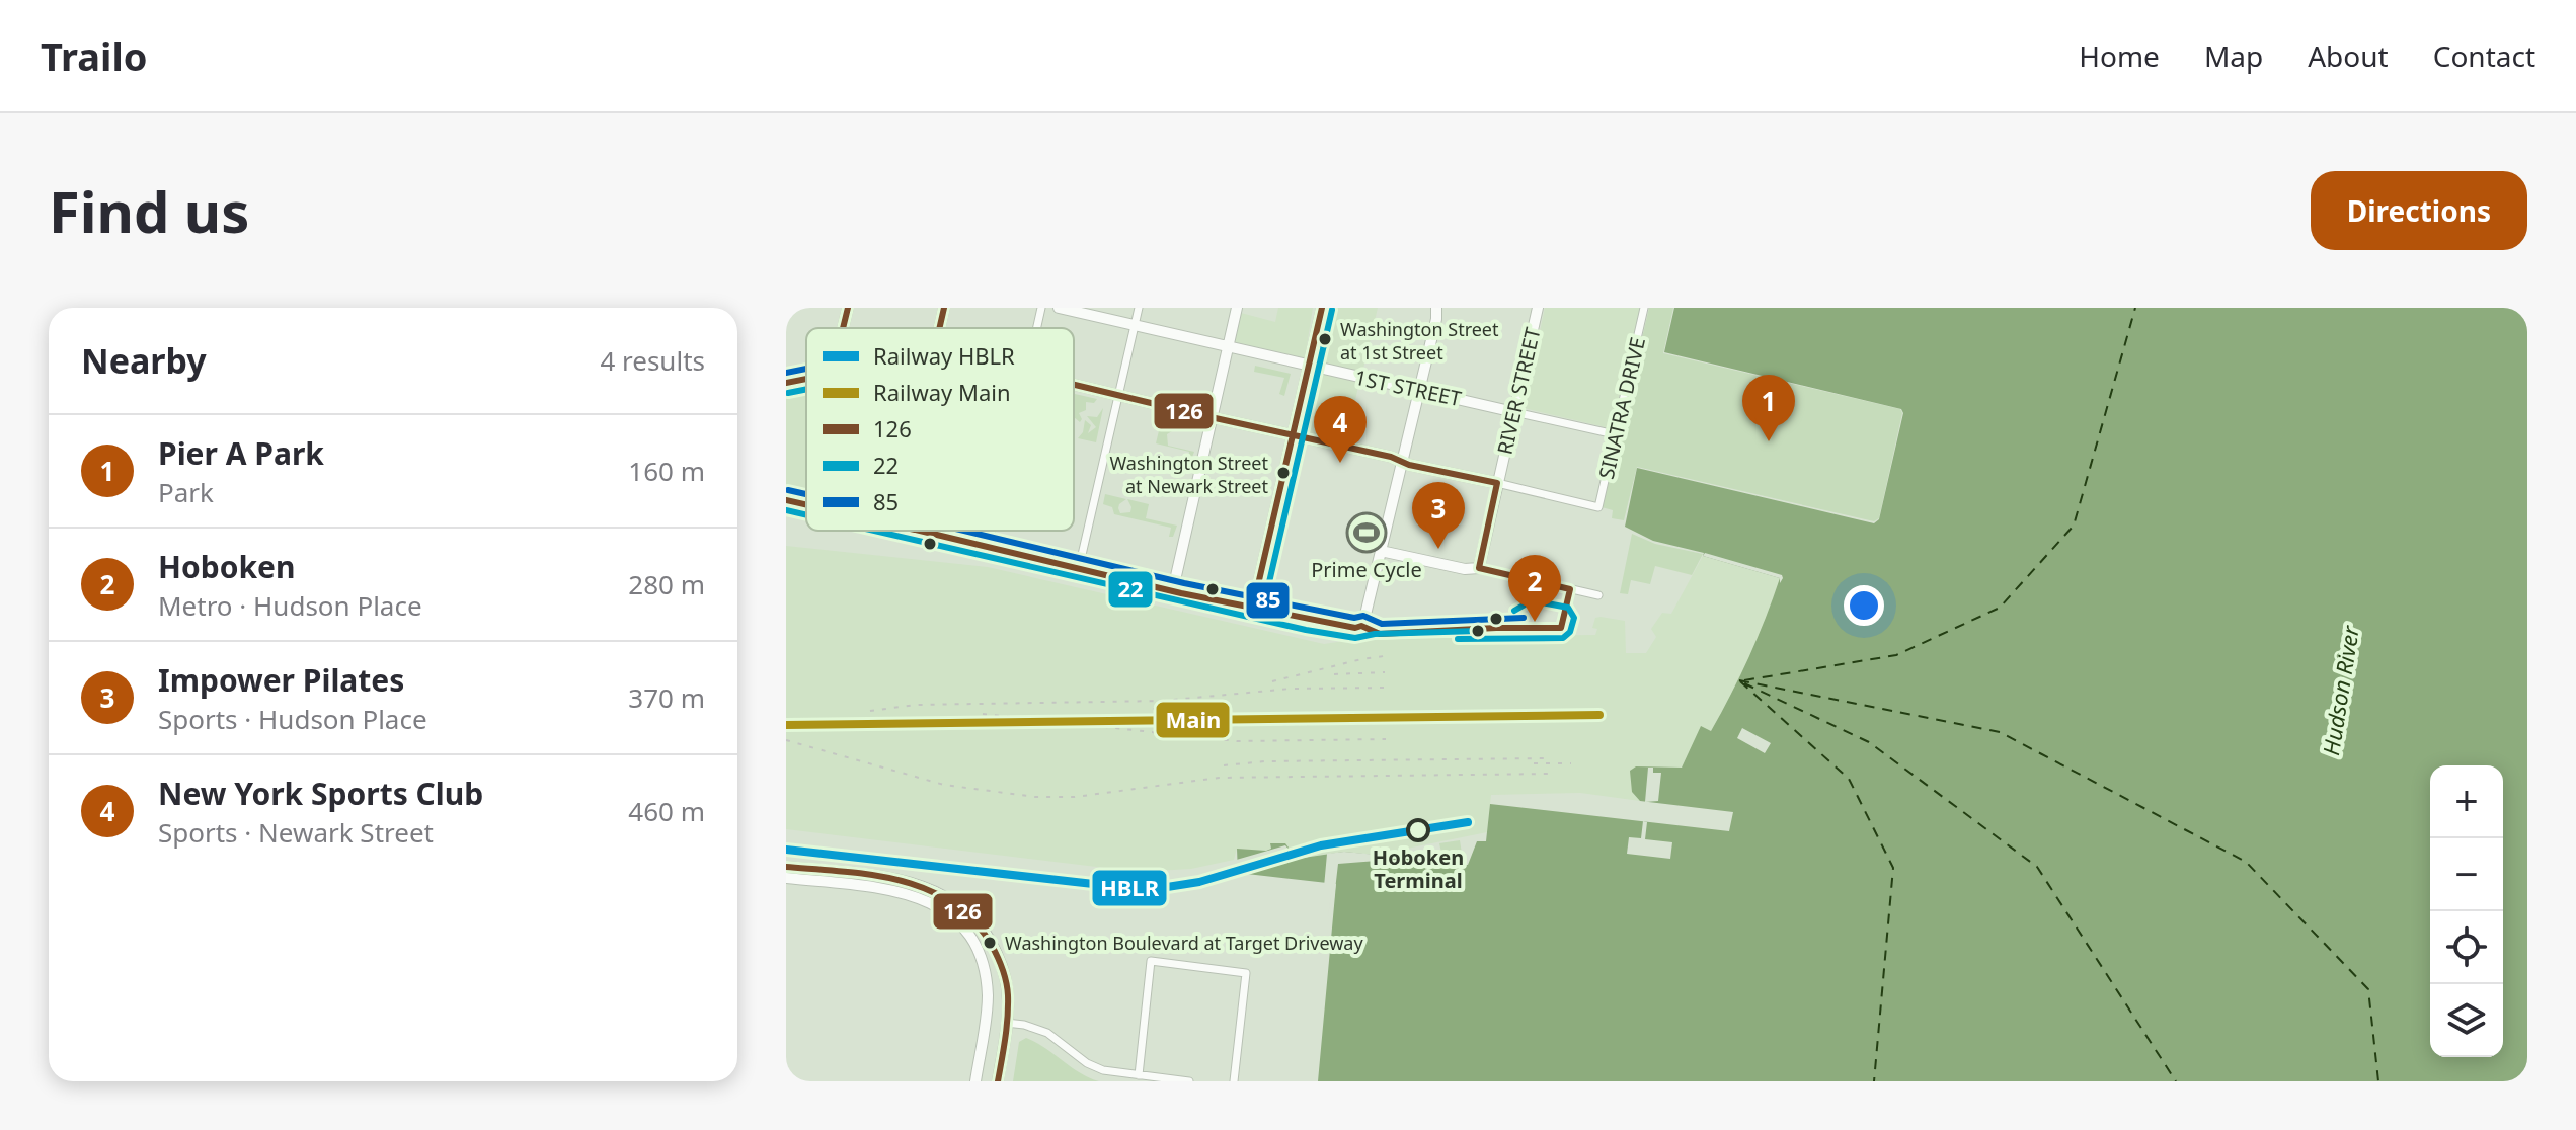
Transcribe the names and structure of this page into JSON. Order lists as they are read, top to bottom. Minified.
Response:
{"streets":{"street":["1ST STREET","RIVER STREET","SINATRA DRIVE"]},"crossings":[["1ST STREET","RIVER STREET"],["1ST STREET","SINATRA DRIVE"],["RIVER STREET","SINATRA DRIVE"]],"water":["Hudson River"],"places":{"other":["Washington Street at 1st Street","Washington Street at Newark Street","Hoboken Terminal","Washington Boulevard at Target Driveway"],"sports":["Prime Cycle"]},"lines":["transit line 126","transit line 22","transit line 85","rail line Main","rail line HBLR"],"legend":["Railway HBLR","Railway Main","126","22","85"],"page":{"header":"Trailo","nav":["Home","Map","About","Contact"],"buttons":"Directions","title":"Find us","heading":["Nearby","4 results"],"pins":["1","4","3","2"],"list":[{"mark":"1","name":"Pier A Park","note":"Park","value":"160 m"},{"mark":"2","name":"Hoboken","note":"Metro · Hudson Place","value":"280 m"},{"mark":"3","name":"Impower Pilates","note":"Sports · Hudson Place","value":"370 m"},{"mark":"4","name":"New York Sports Club","note":"Sports · Newark Street","value":"460 m"}],"map_buttons":["+","−"]}}
